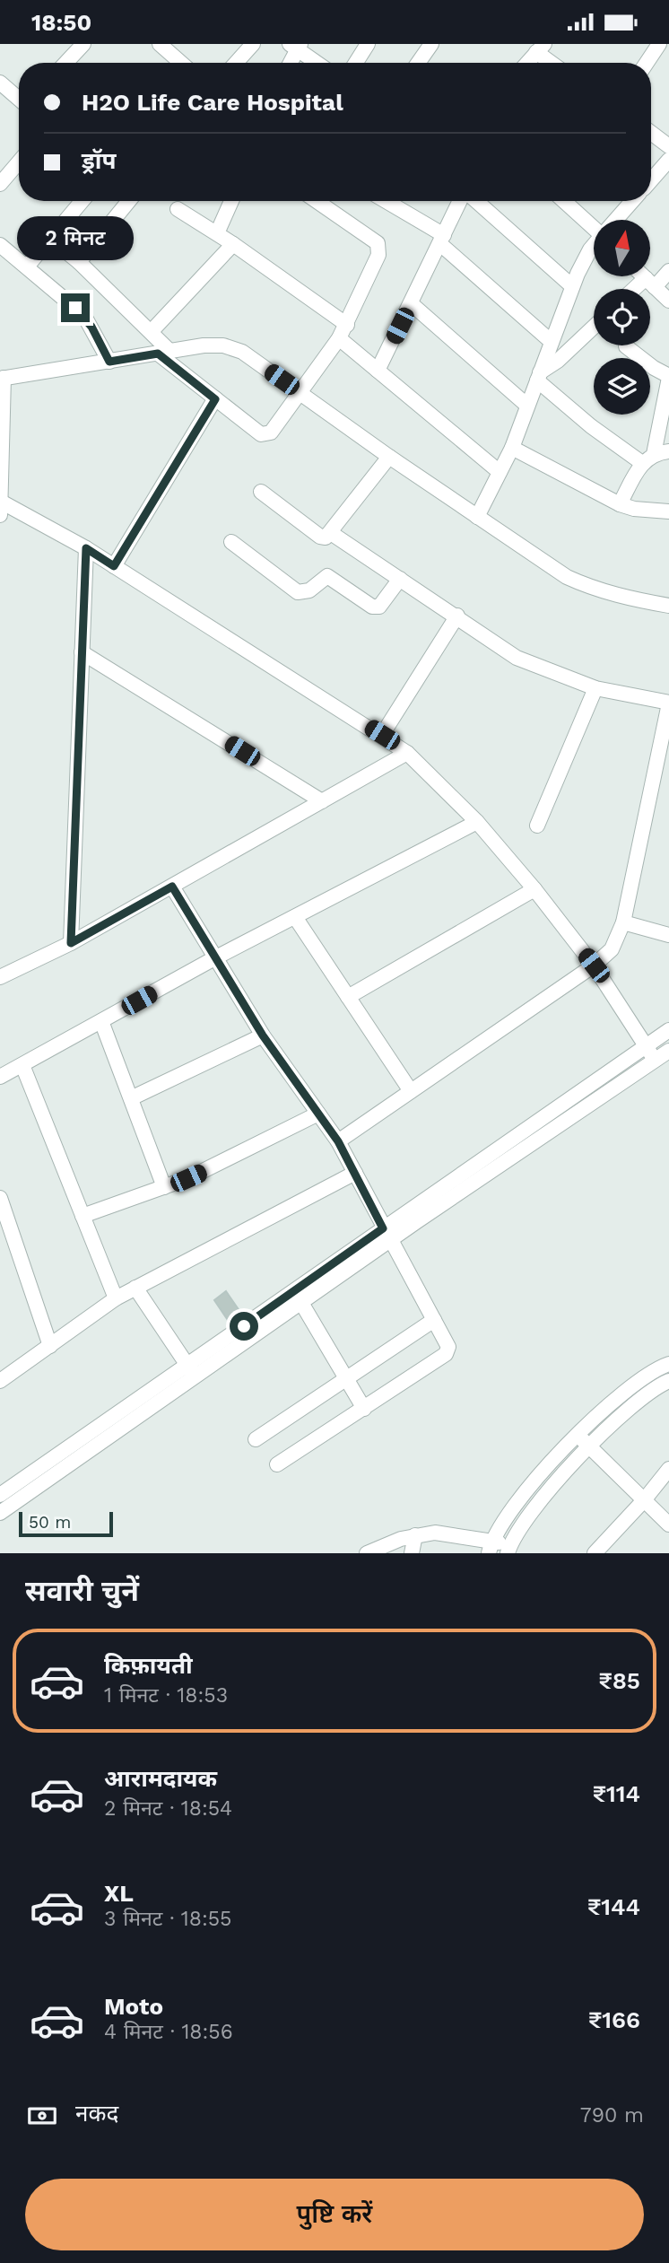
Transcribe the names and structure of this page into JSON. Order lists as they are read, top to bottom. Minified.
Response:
{"scale_bar":"50 m","north":"top","page":{"status":"18:50","banner":["H2O Life Care Hospital","ड्रॉप"],"bubble":"2 मिनट","scale":"50 m","heading":"सवारी चुनें","list":[{"name":"किफ़ायती","note":"1 मिनट · 18:53","value":"₹85"},{"name":"आरामदायक","note":"2 मिनट · 18:54","value":"₹114"},{"name":"XL","note":"3 मिनट · 18:55","value":"₹144"},{"name":"Moto","note":"4 मिनट · 18:56","value":"₹166"}],"pay":["नकद","790 m"],"buttons":"पुष्टि करें"}}
